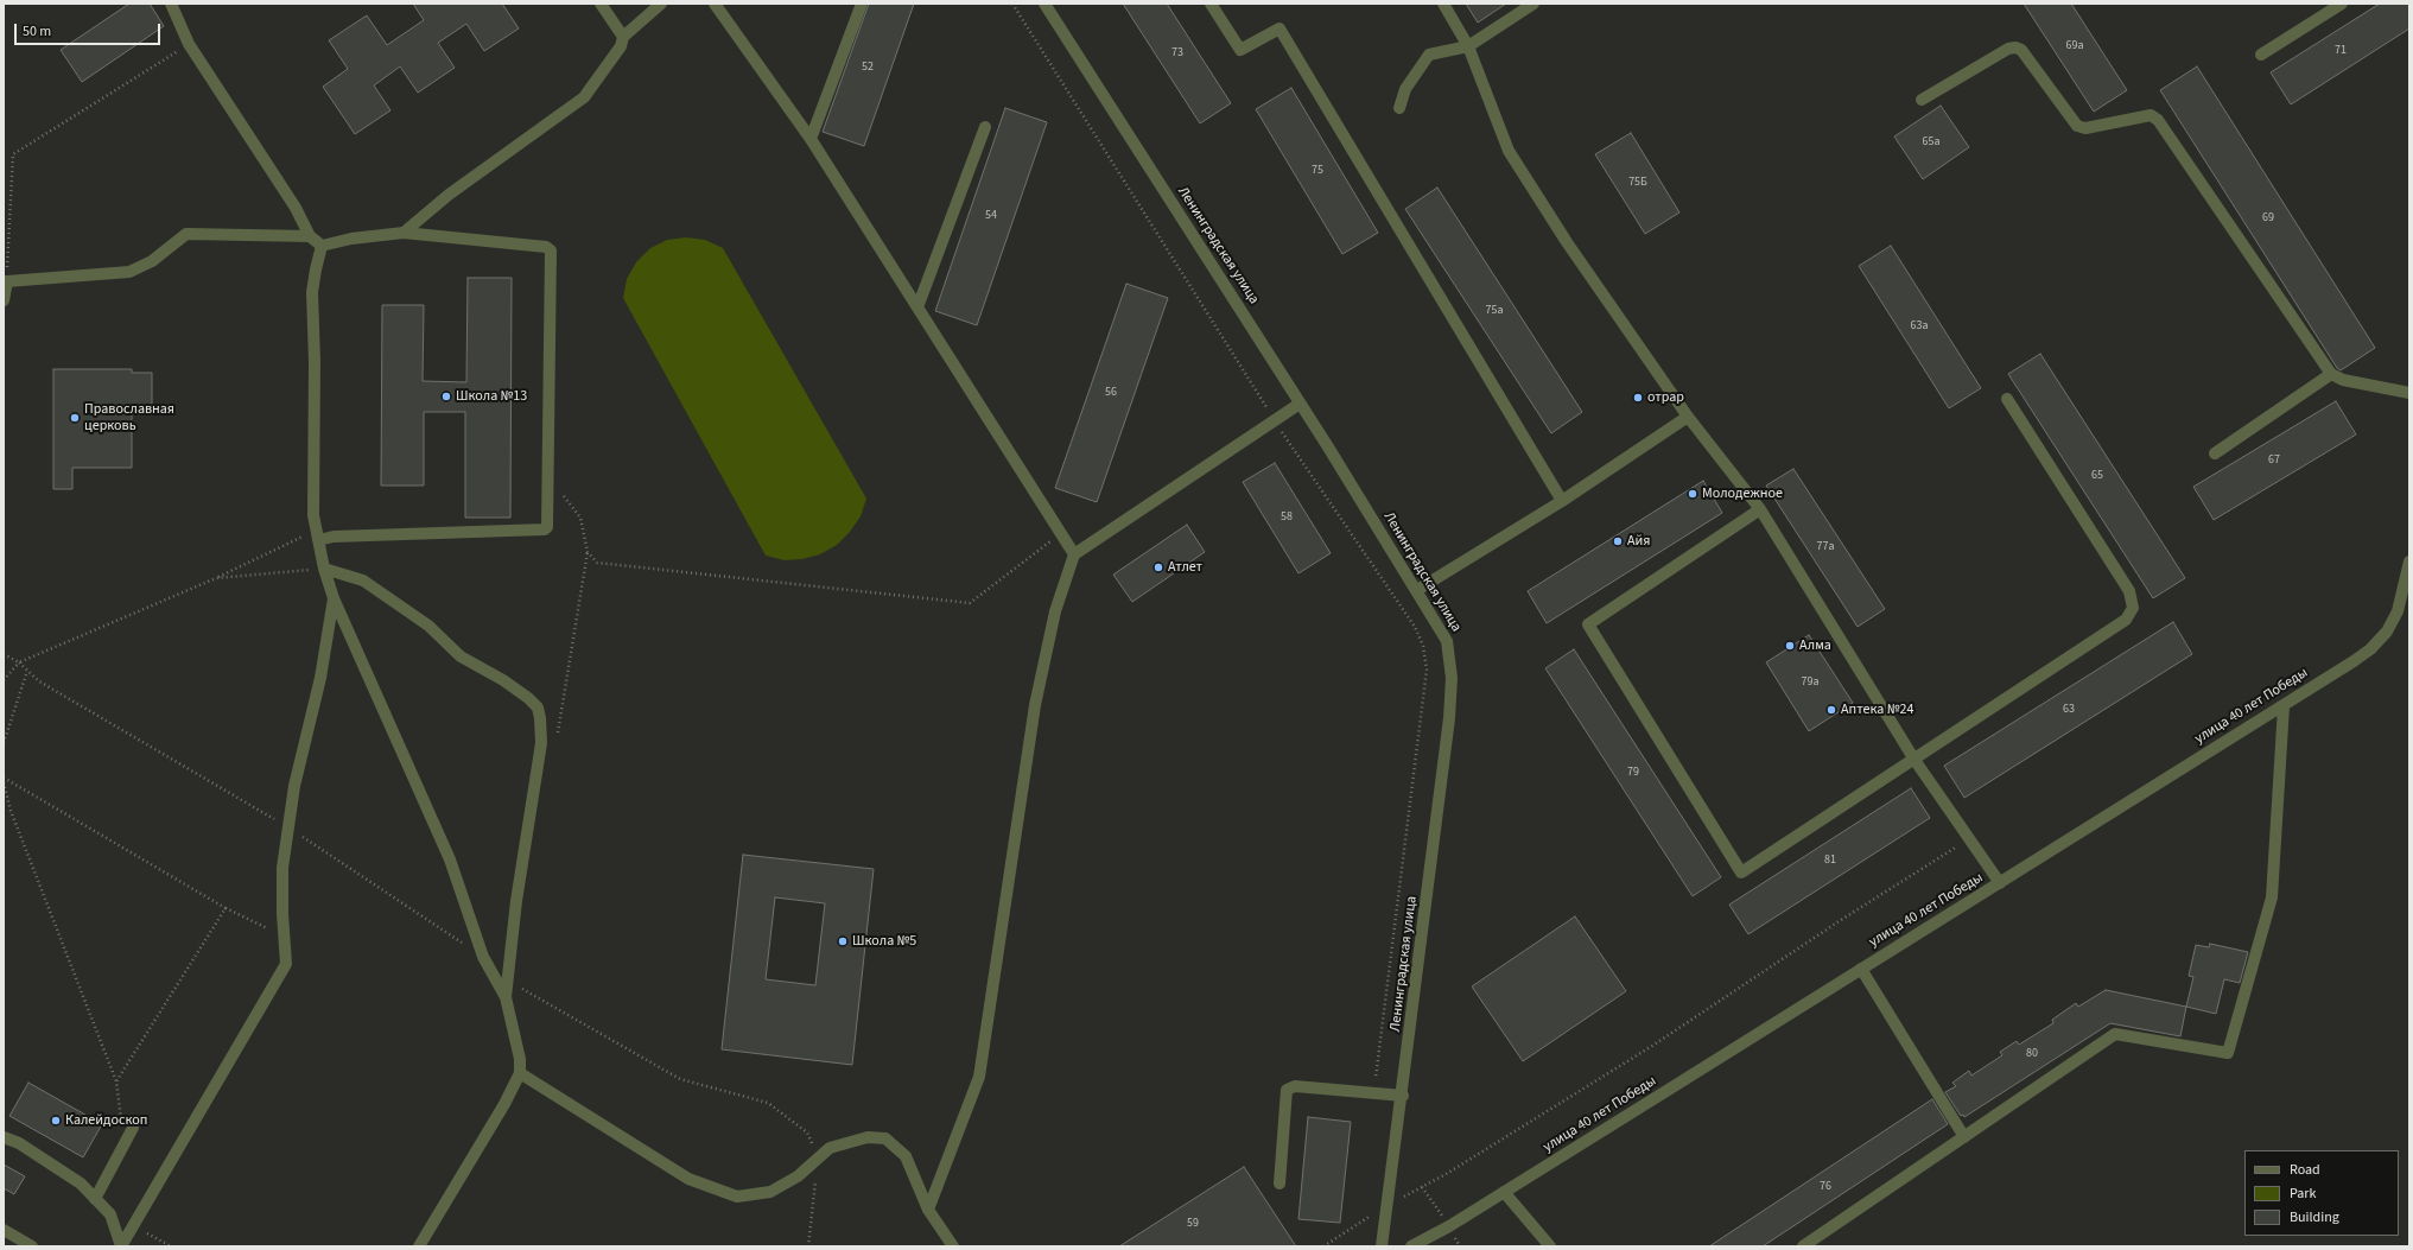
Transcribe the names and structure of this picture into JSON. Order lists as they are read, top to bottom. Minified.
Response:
{"streets":{"street":["Ленинградская улица","улица 40 лет Победы"]},"places":["Школа №13","отрар","Православная церковь","Молодежное","Айя","Атлет","Алма","Аптека №24","Школа №5","Калейдоскоп"],"house_numbers":["69а","71","73","52","65а","75","75Б","54","69","75а","63а","56","67","65","58","77а","79а","63","79","81","80","76","59"],"legend":["Road","Park","Building"],"scale_bar":"50 m"}
